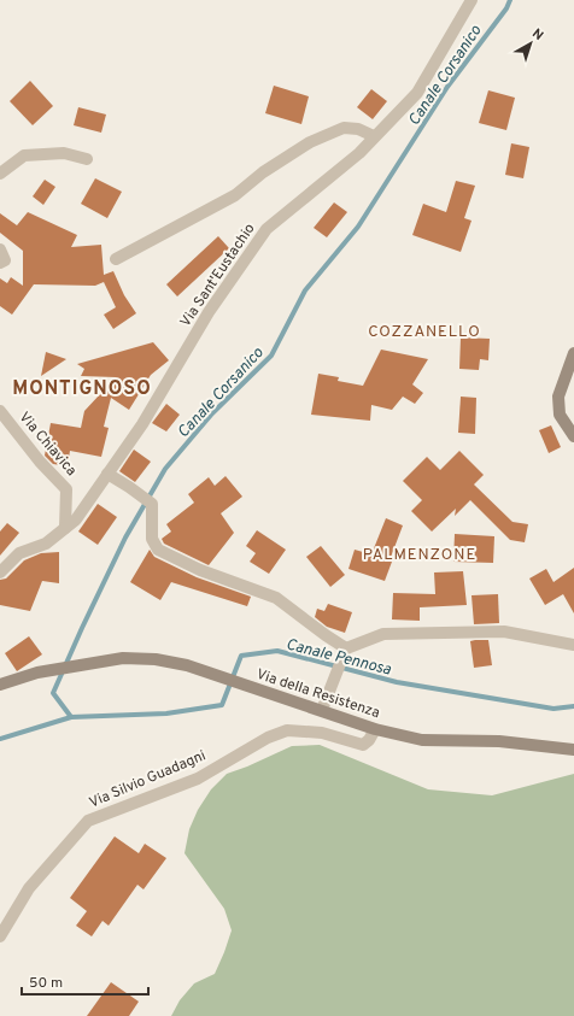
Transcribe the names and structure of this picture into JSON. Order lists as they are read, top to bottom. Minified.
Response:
{"streets":{"street":["Via Sant'Eustachio","Via Chiavica","Via della Resistenza","Via Silvio Guadagni"]},"crossings":[["Via Sant'Eustachio","Via Chiavica"],["Via della Resistenza","Via Silvio Guadagni"]],"districts":["COZZANELLO","MONTIGNOSO","PALMENZONE"],"water":["Canale Corsanico","Canale Pennosa"],"scale_bar":"50 m","north":"top right"}
